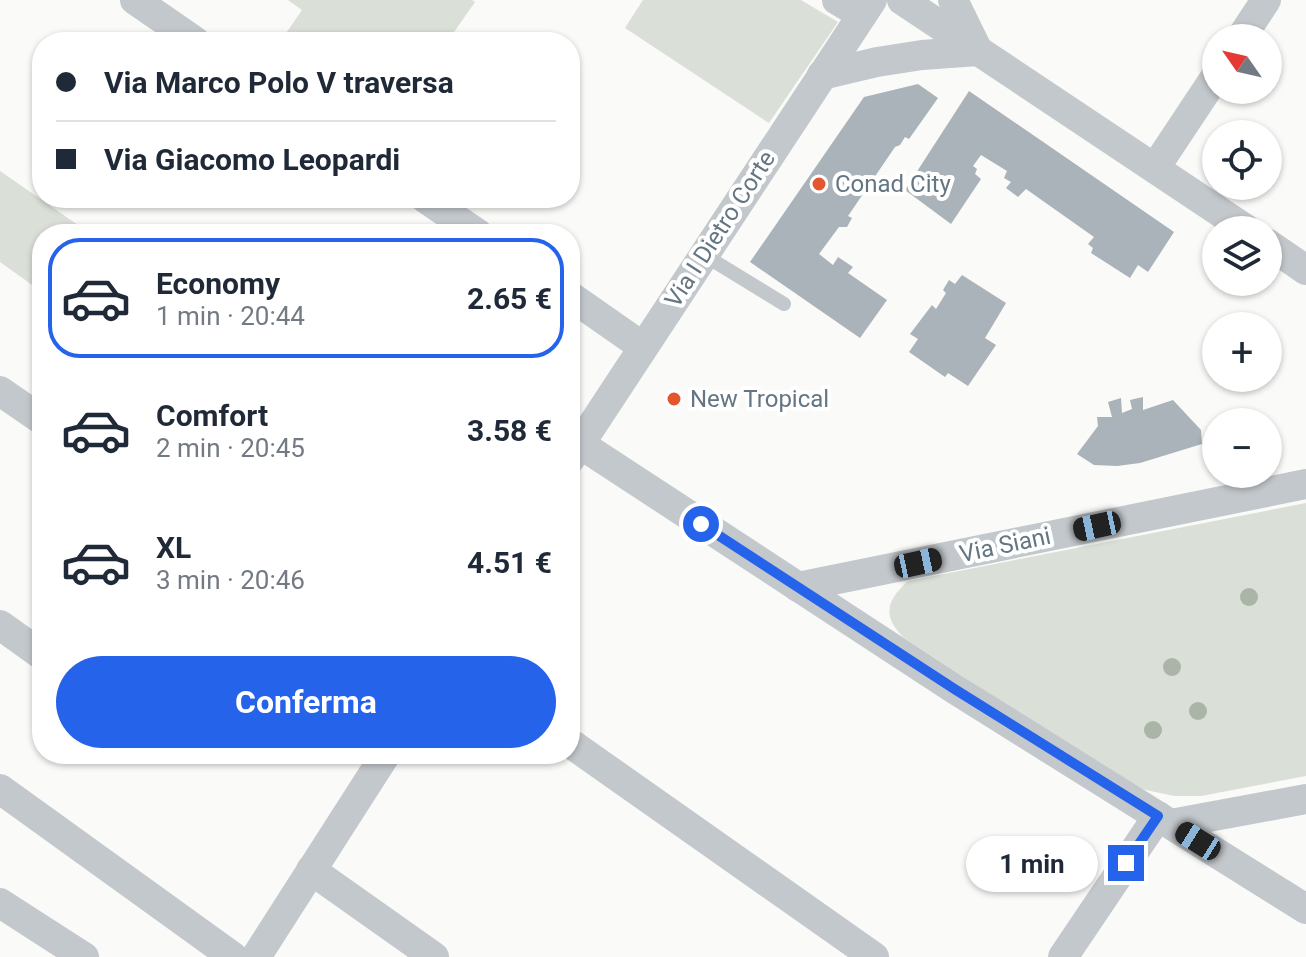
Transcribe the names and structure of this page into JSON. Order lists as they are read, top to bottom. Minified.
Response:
{"streets":{"street":["Via I Dietro Corte","Via Siani"]},"places":["Conad City","New Tropical"],"north":"top left","page":{"map_buttons":["+","−"],"banner":["Via Marco Polo V traversa","Via Giacomo Leopardi"],"list":[{"name":"Economy","note":"1 min · 20:44","value":"2.65 €"},{"name":"Comfort","note":"2 min · 20:45","value":"3.58 €"},{"name":"XL","note":"3 min · 20:46","value":"4.51 €"}],"buttons":"Conferma","bubble":"1 min"}}
